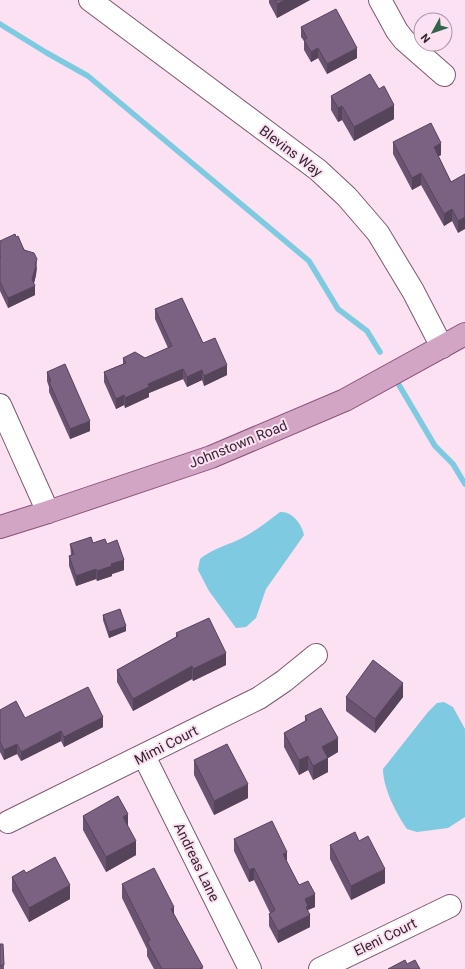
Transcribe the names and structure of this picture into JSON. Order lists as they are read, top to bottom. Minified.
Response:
{"streets":{"main road":["Johnstown Road"],"street":["Blevins Way","Mimi Court","Andreas Lane","Eleni Court"]},"crossings":[["Blevins Way","Johnstown Road"],["Mimi Court","Andreas Lane"]],"north":"bottom left"}
